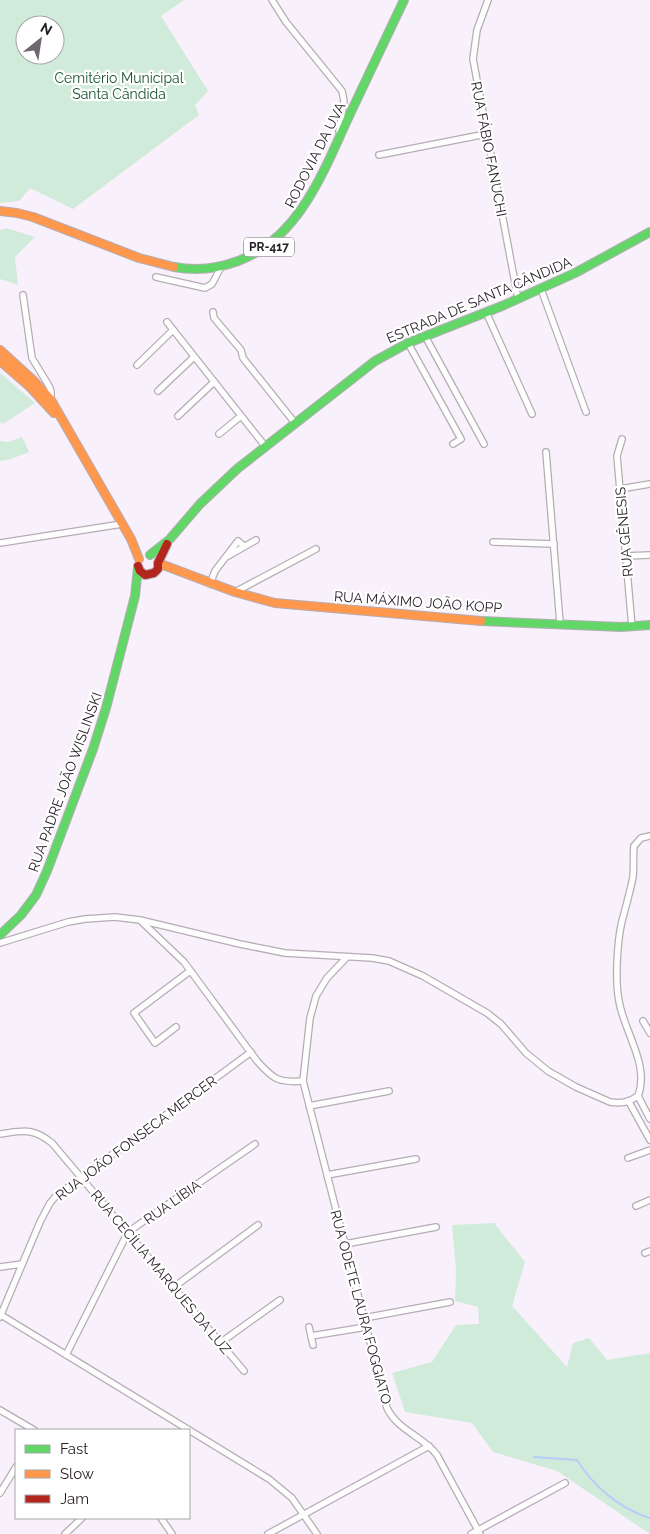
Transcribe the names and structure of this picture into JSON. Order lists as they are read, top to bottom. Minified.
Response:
{"streets":{"main road":["RODOVIA DA UVA","PR-417","ESTRADA DE SANTA CÂNDIDA","RUA MÁXIMO JOÃO KOPP","RUA PADRE JOÃO WISLINSKI"],"street":["RUA FÁBIO FANUCHI","RUA GÊNESIS","RUA JOÃO FONSECA MERCER","RUA LÍBIA","RUA CECÍLIA MARQUES DA LUZ","RUA ODETE LAURA FOGGIATO"]},"crossings":[["RUA FÁBIO FANUCHI","ESTRADA DE SANTA CÂNDIDA"],["ESTRADA DE SANTA CÂNDIDA","RUA MÁXIMO JOÃO KOPP"],["ESTRADA DE SANTA CÂNDIDA","RUA PADRE JOÃO WISLINSKI"],["RUA GÊNESIS","RUA MÁXIMO JOÃO KOPP"],["RUA MÁXIMO JOÃO KOPP","RUA PADRE JOÃO WISLINSKI"],["RUA JOÃO FONSECA MERCER","RUA CECÍLIA MARQUES DA LUZ"],["RUA LÍBIA","RUA CECÍLIA MARQUES DA LUZ"]],"parks":["Cemitério Municipal Santa Cândida"],"legend":["Fast","Slow","Jam"],"north":"top right"}
